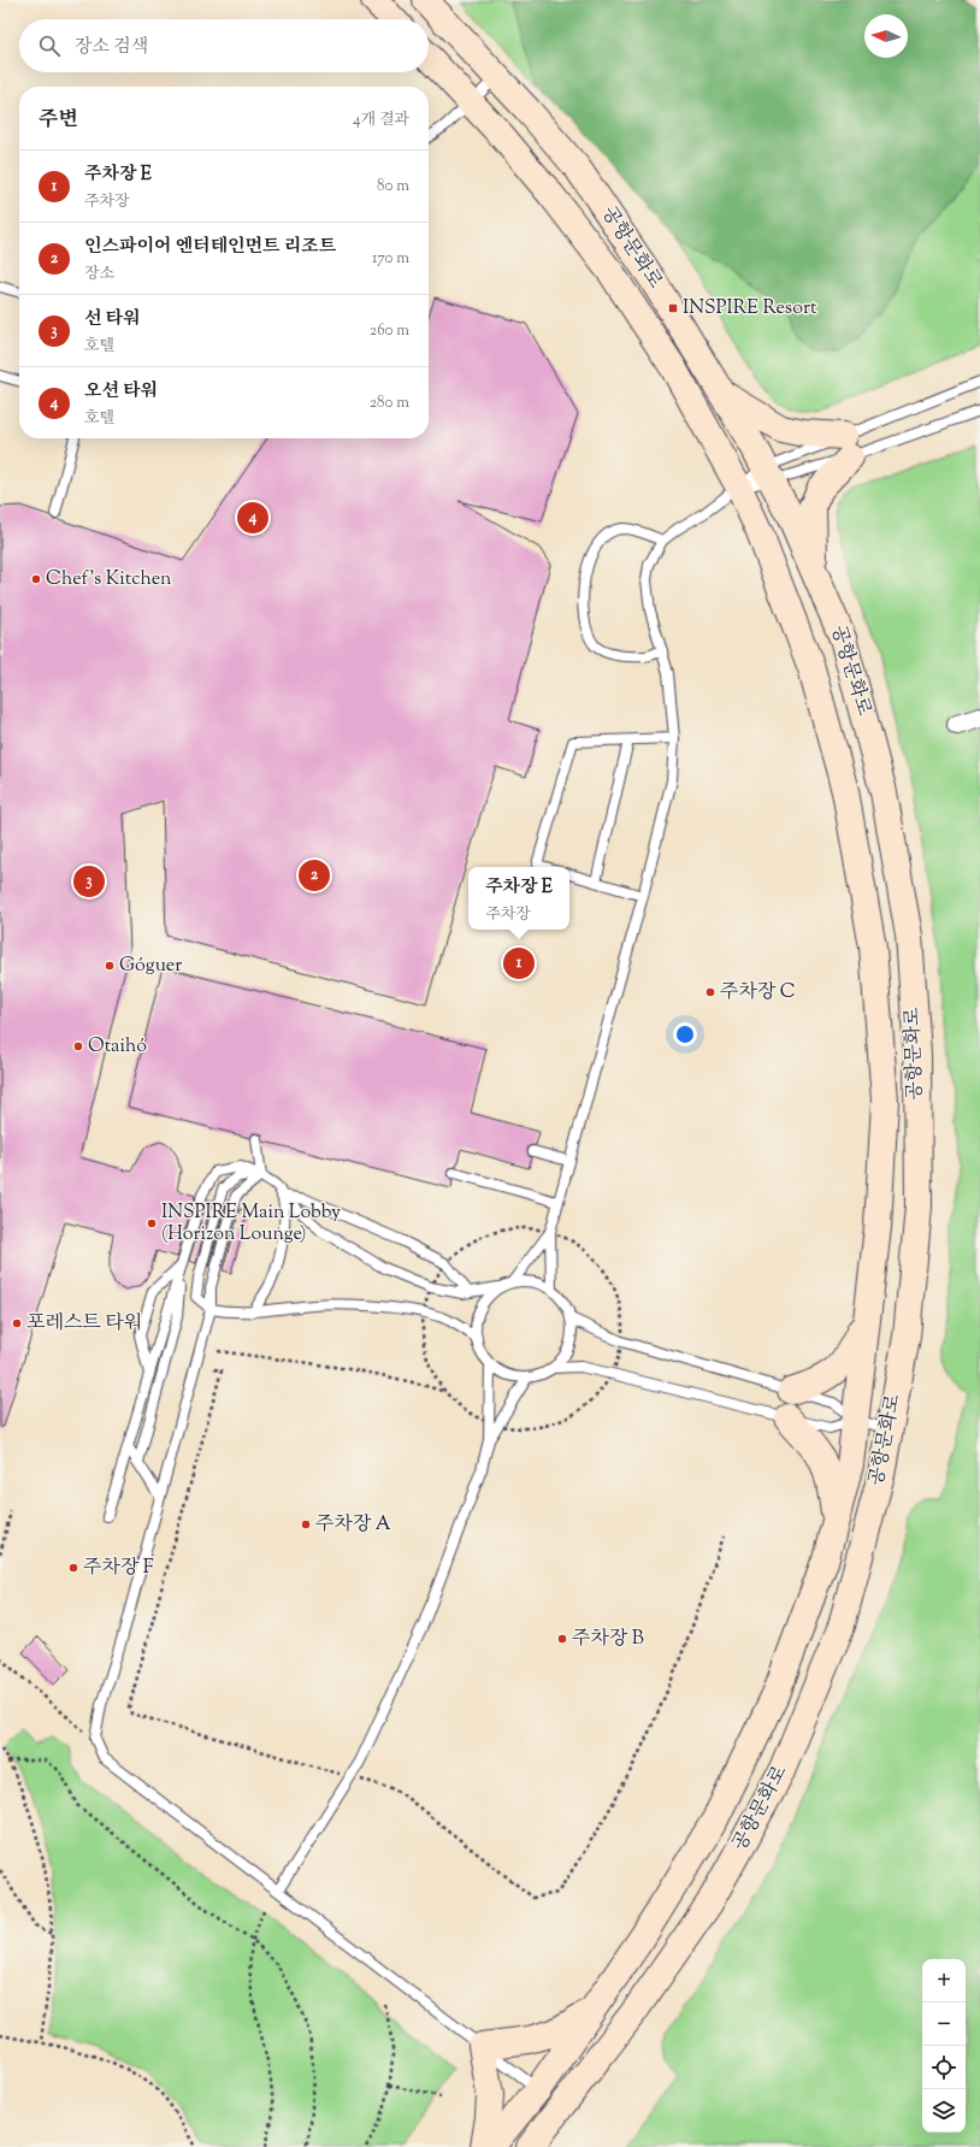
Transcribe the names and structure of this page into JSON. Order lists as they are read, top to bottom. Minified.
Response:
{"streets":{"street":["공항문화로"]},"places":{"transit":["INSPIRE Resort"],"other":["Chef's Kitchen","Góguer","주차장 C","Otaihó","INSPIRE Main Lobby (Horizon Lounge)","포레스트 타워","주차장 A","주차장 F","주차장 B"]},"north":"left","page":{"search":"장소 검색","heading":["주변","4개 결과"],"list":[{"mark":"1","name":"주차장 E","note":"주차장","value":"80 m"},{"mark":"2","name":"인스파이어 엔터테인먼트 리조트","note":"장소","value":"170 m"},{"mark":"3","name":"선 타워","note":"호텔","value":"260 m"},{"mark":"4","name":"오션 타워","note":"호텔","value":"280 m"}],"pins":["4","2","3","1"],"popup":["주차장 E","주차장"],"map_buttons":["+","−"]}}
